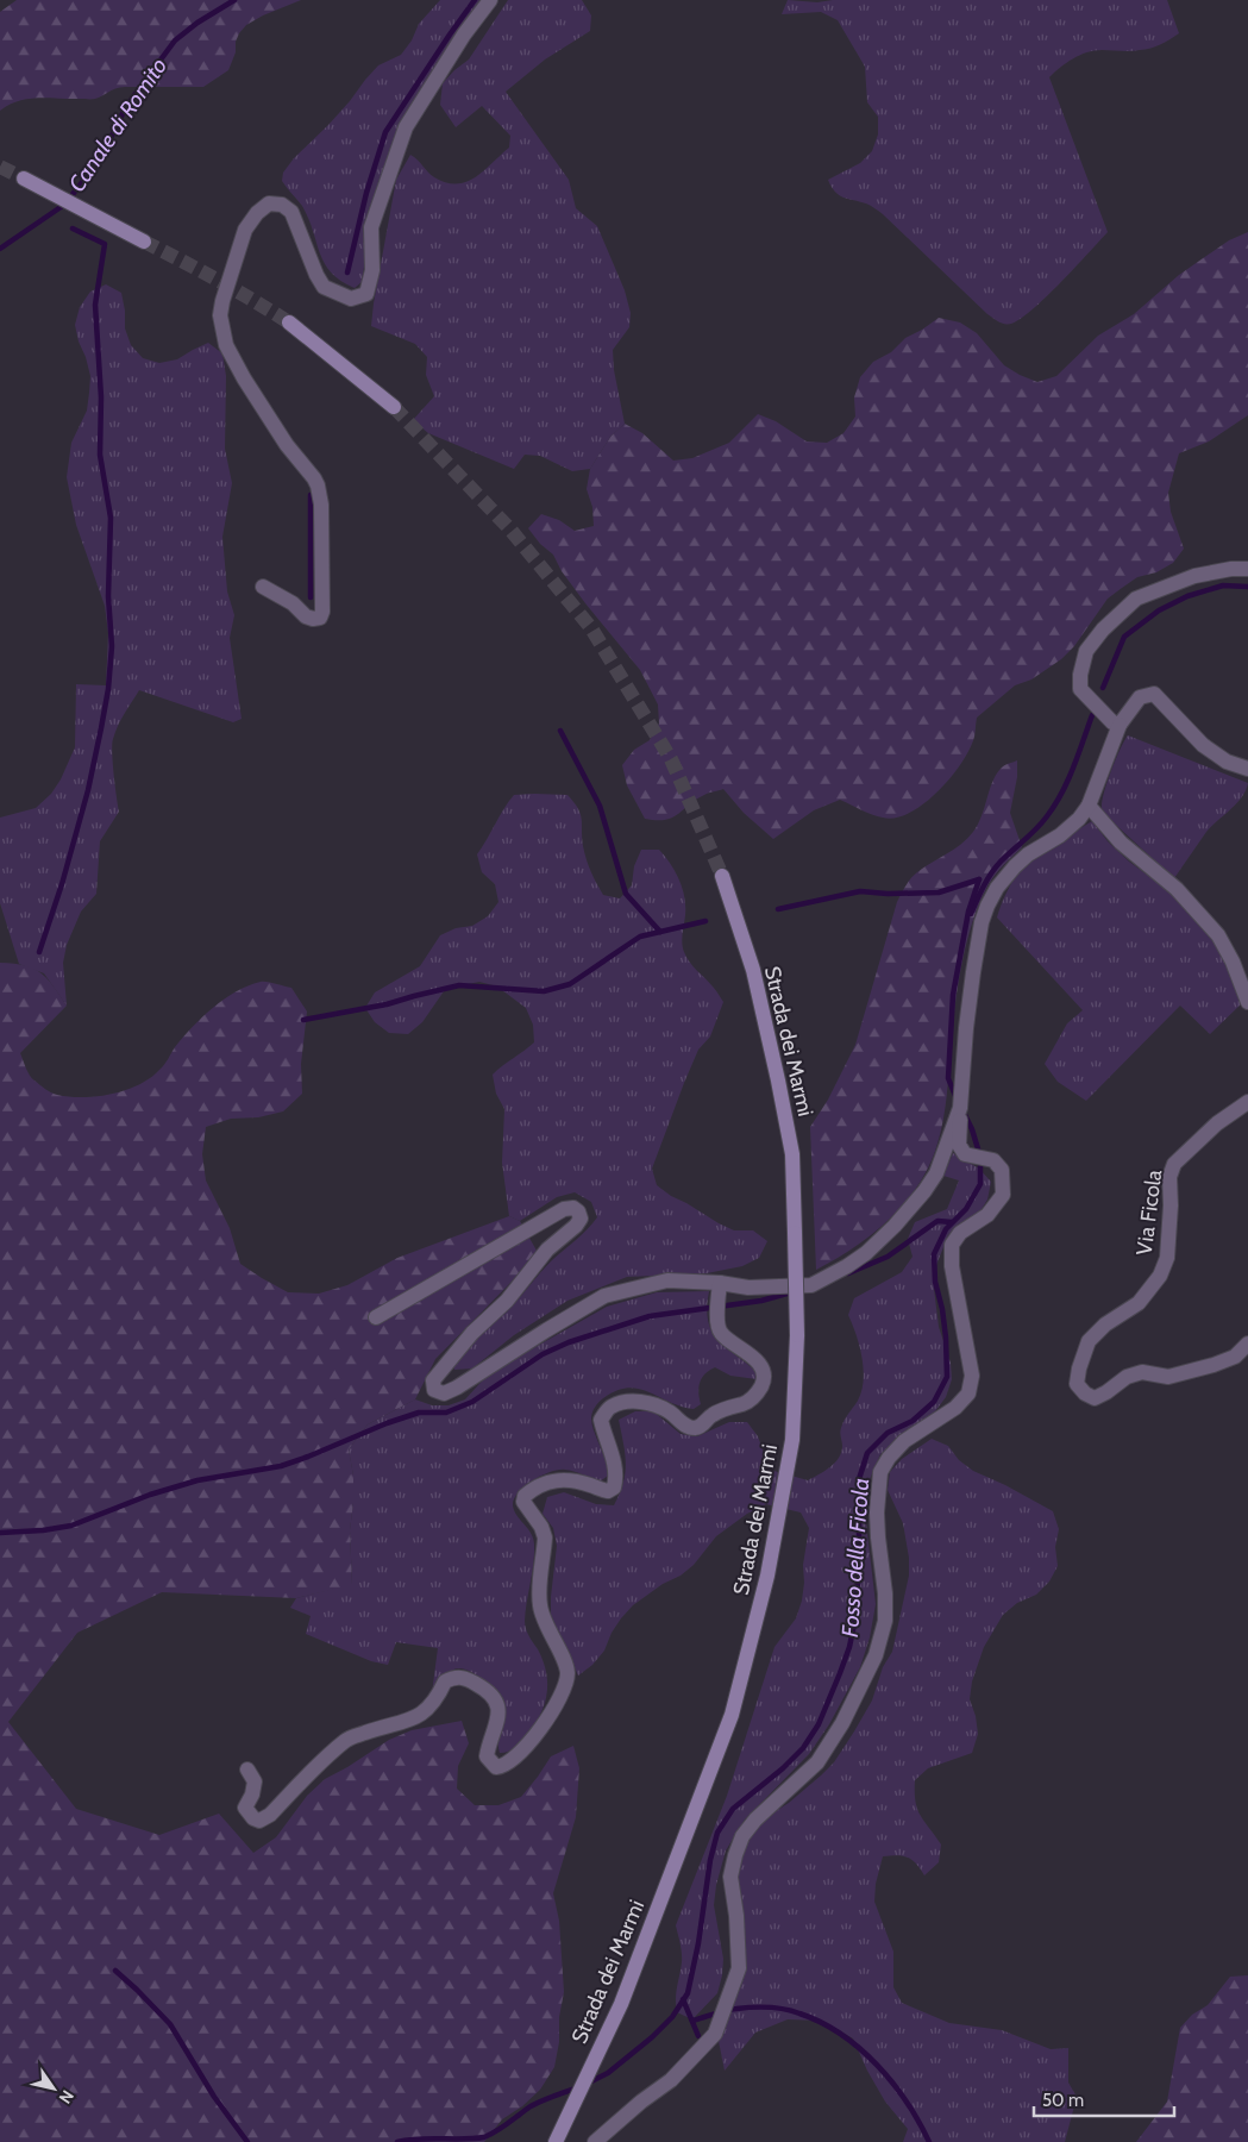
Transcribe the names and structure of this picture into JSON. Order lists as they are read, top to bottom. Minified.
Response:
{"streets":{"main road":["Strada dei Marmi"],"street":["Via Ficola"]},"water":["Canale di Romito","Fosso della Ficola"],"scale_bar":"50 m","north":"bottom right"}
